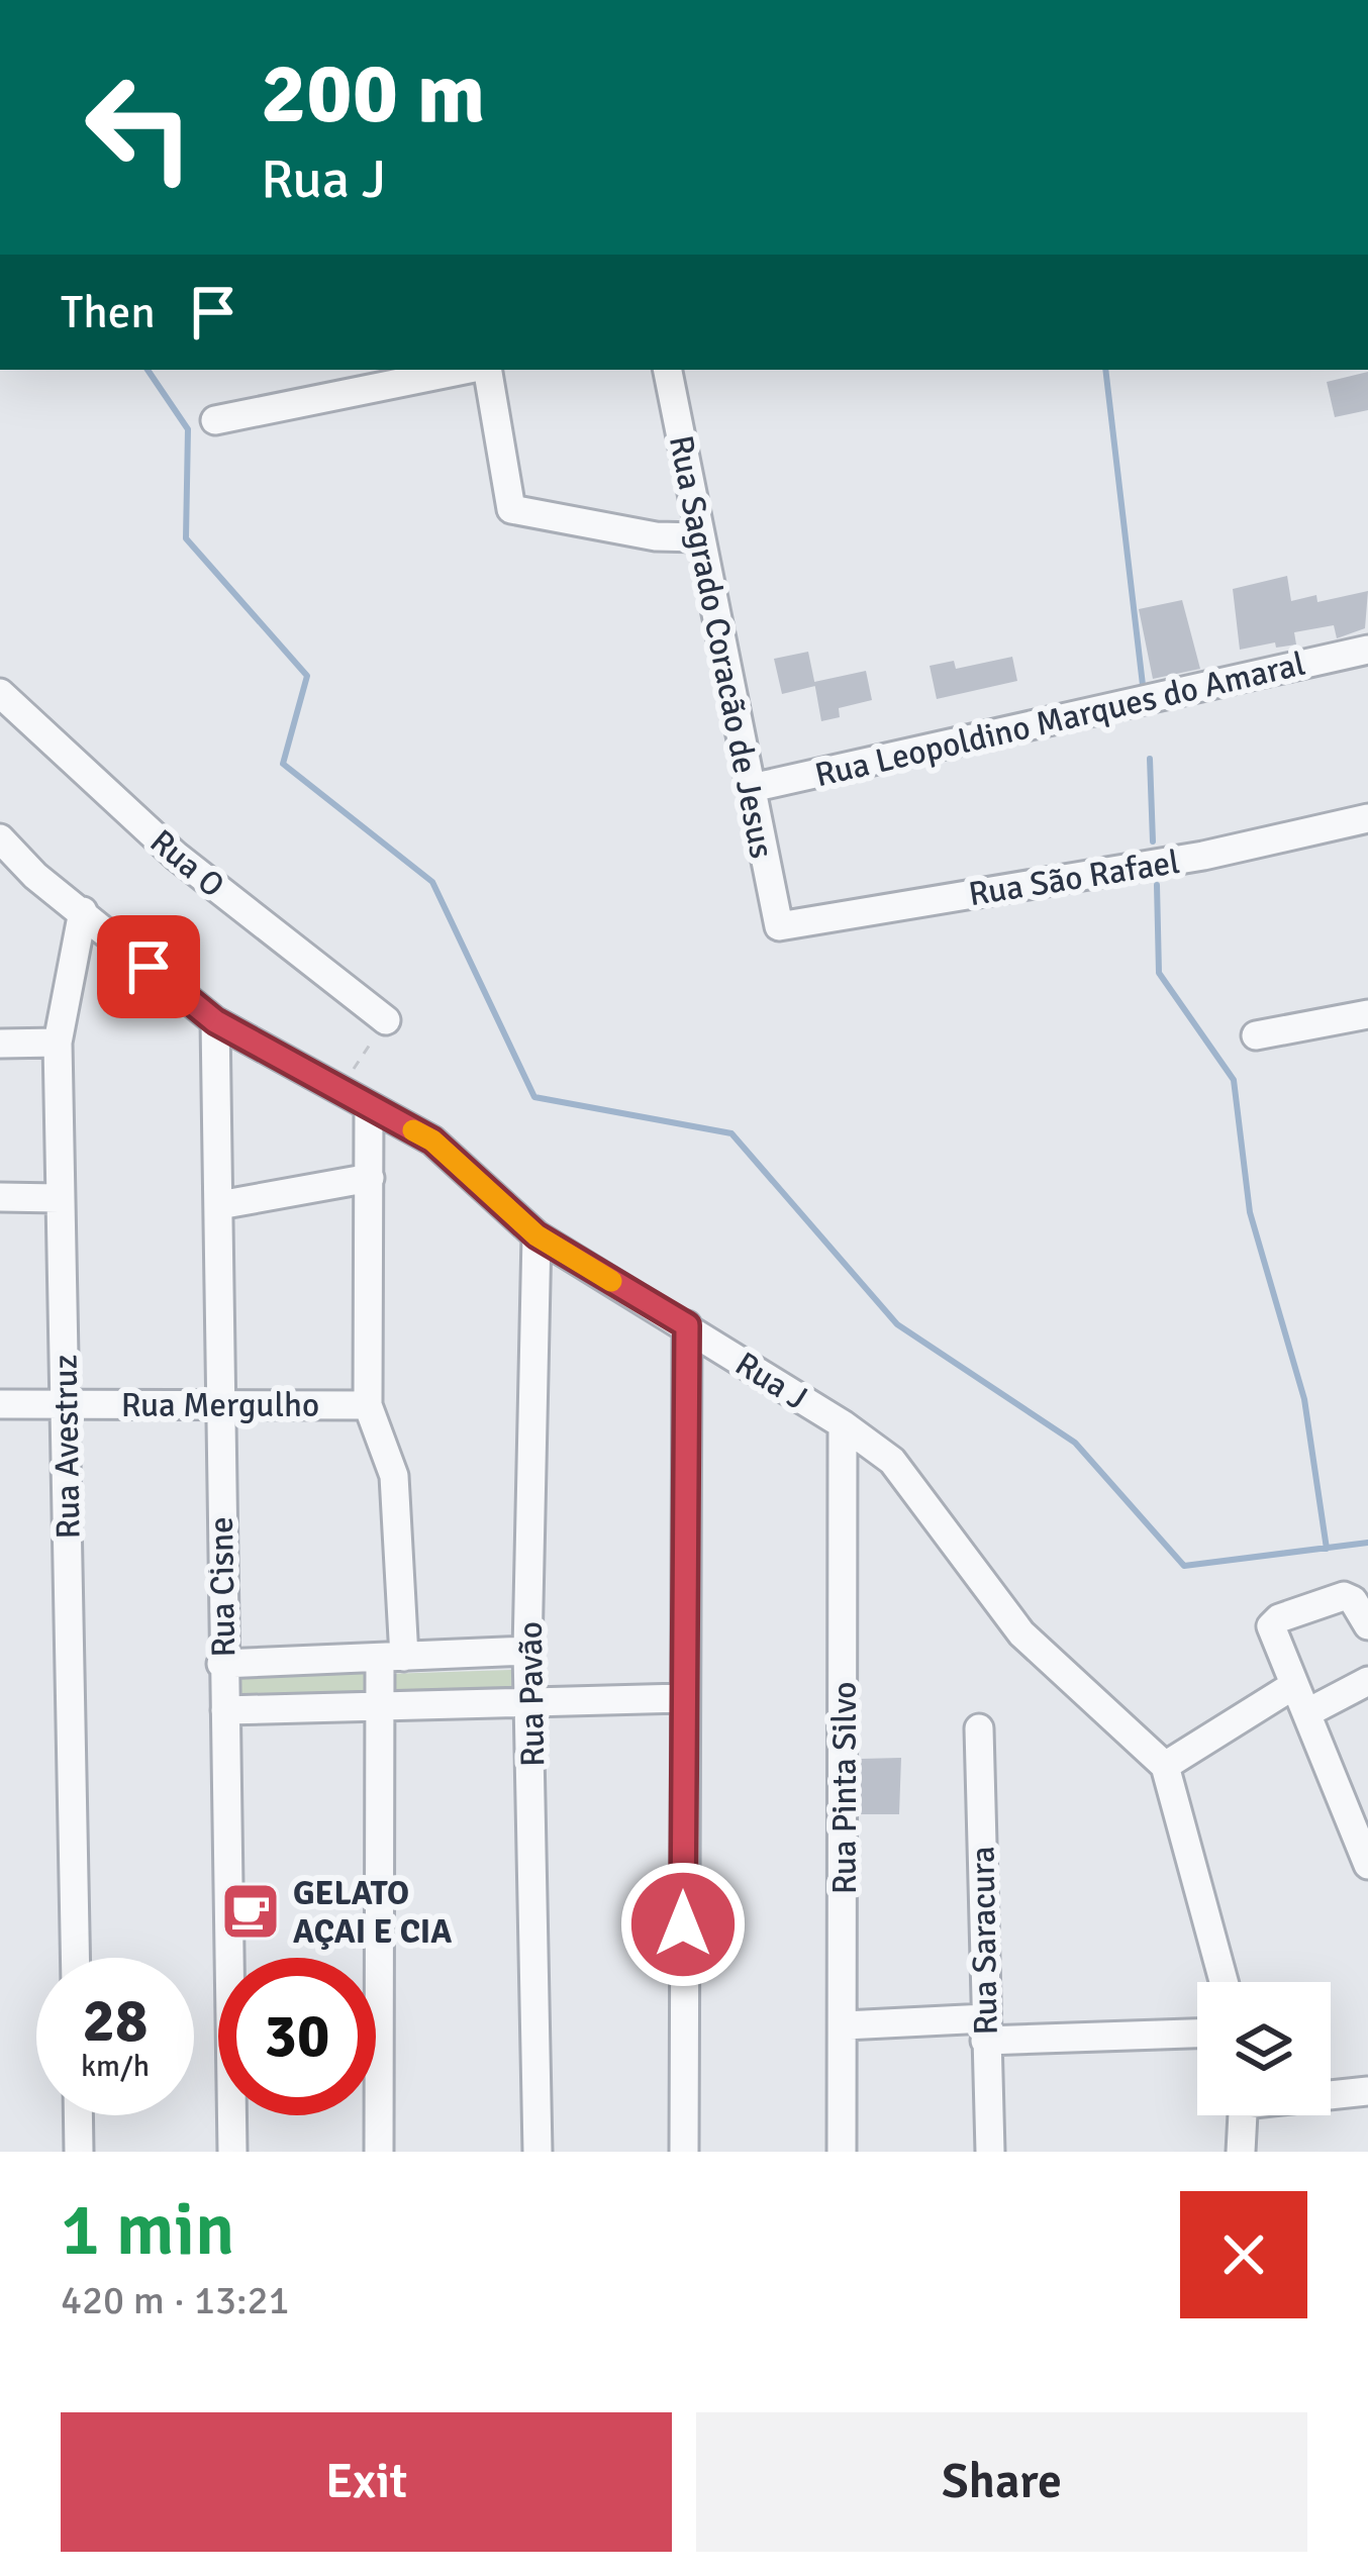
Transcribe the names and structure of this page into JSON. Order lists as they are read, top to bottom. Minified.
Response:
{"streets":{"street":["Rua Sagrado Coracão de Jesus","Rua Leopoldino Marques do Amaral","Rua O","Rua São Rafael","Rua J","Rua Mergulho","Rua Avestruz","Rua Cisne","Rua Pavão","Rua Pinta Silvo","Rua Saracura"]},"crossings":[["Rua Sagrado Coracão de Jesus","Rua Leopoldino Marques do Amaral"],["Rua Sagrado Coracão de Jesus","Rua São Rafael"],["Rua J","Rua Avestruz"],["Rua J","Rua Cisne"],["Rua J","Rua Pavão"],["Rua J","Rua Pinta Silvo"],["Rua Mergulho","Rua Avestruz"],["Rua Mergulho","Rua Cisne"]],"places":{"cafe":["GELATO AÇAI E CIA"]},"page":{"turn":["200 m","Rua J"],"then":"Then","speed":"28 km/h","limit":"30","heading":["1 min","420 m · 13:21"],"buttons":["Exit","Share"]}}
